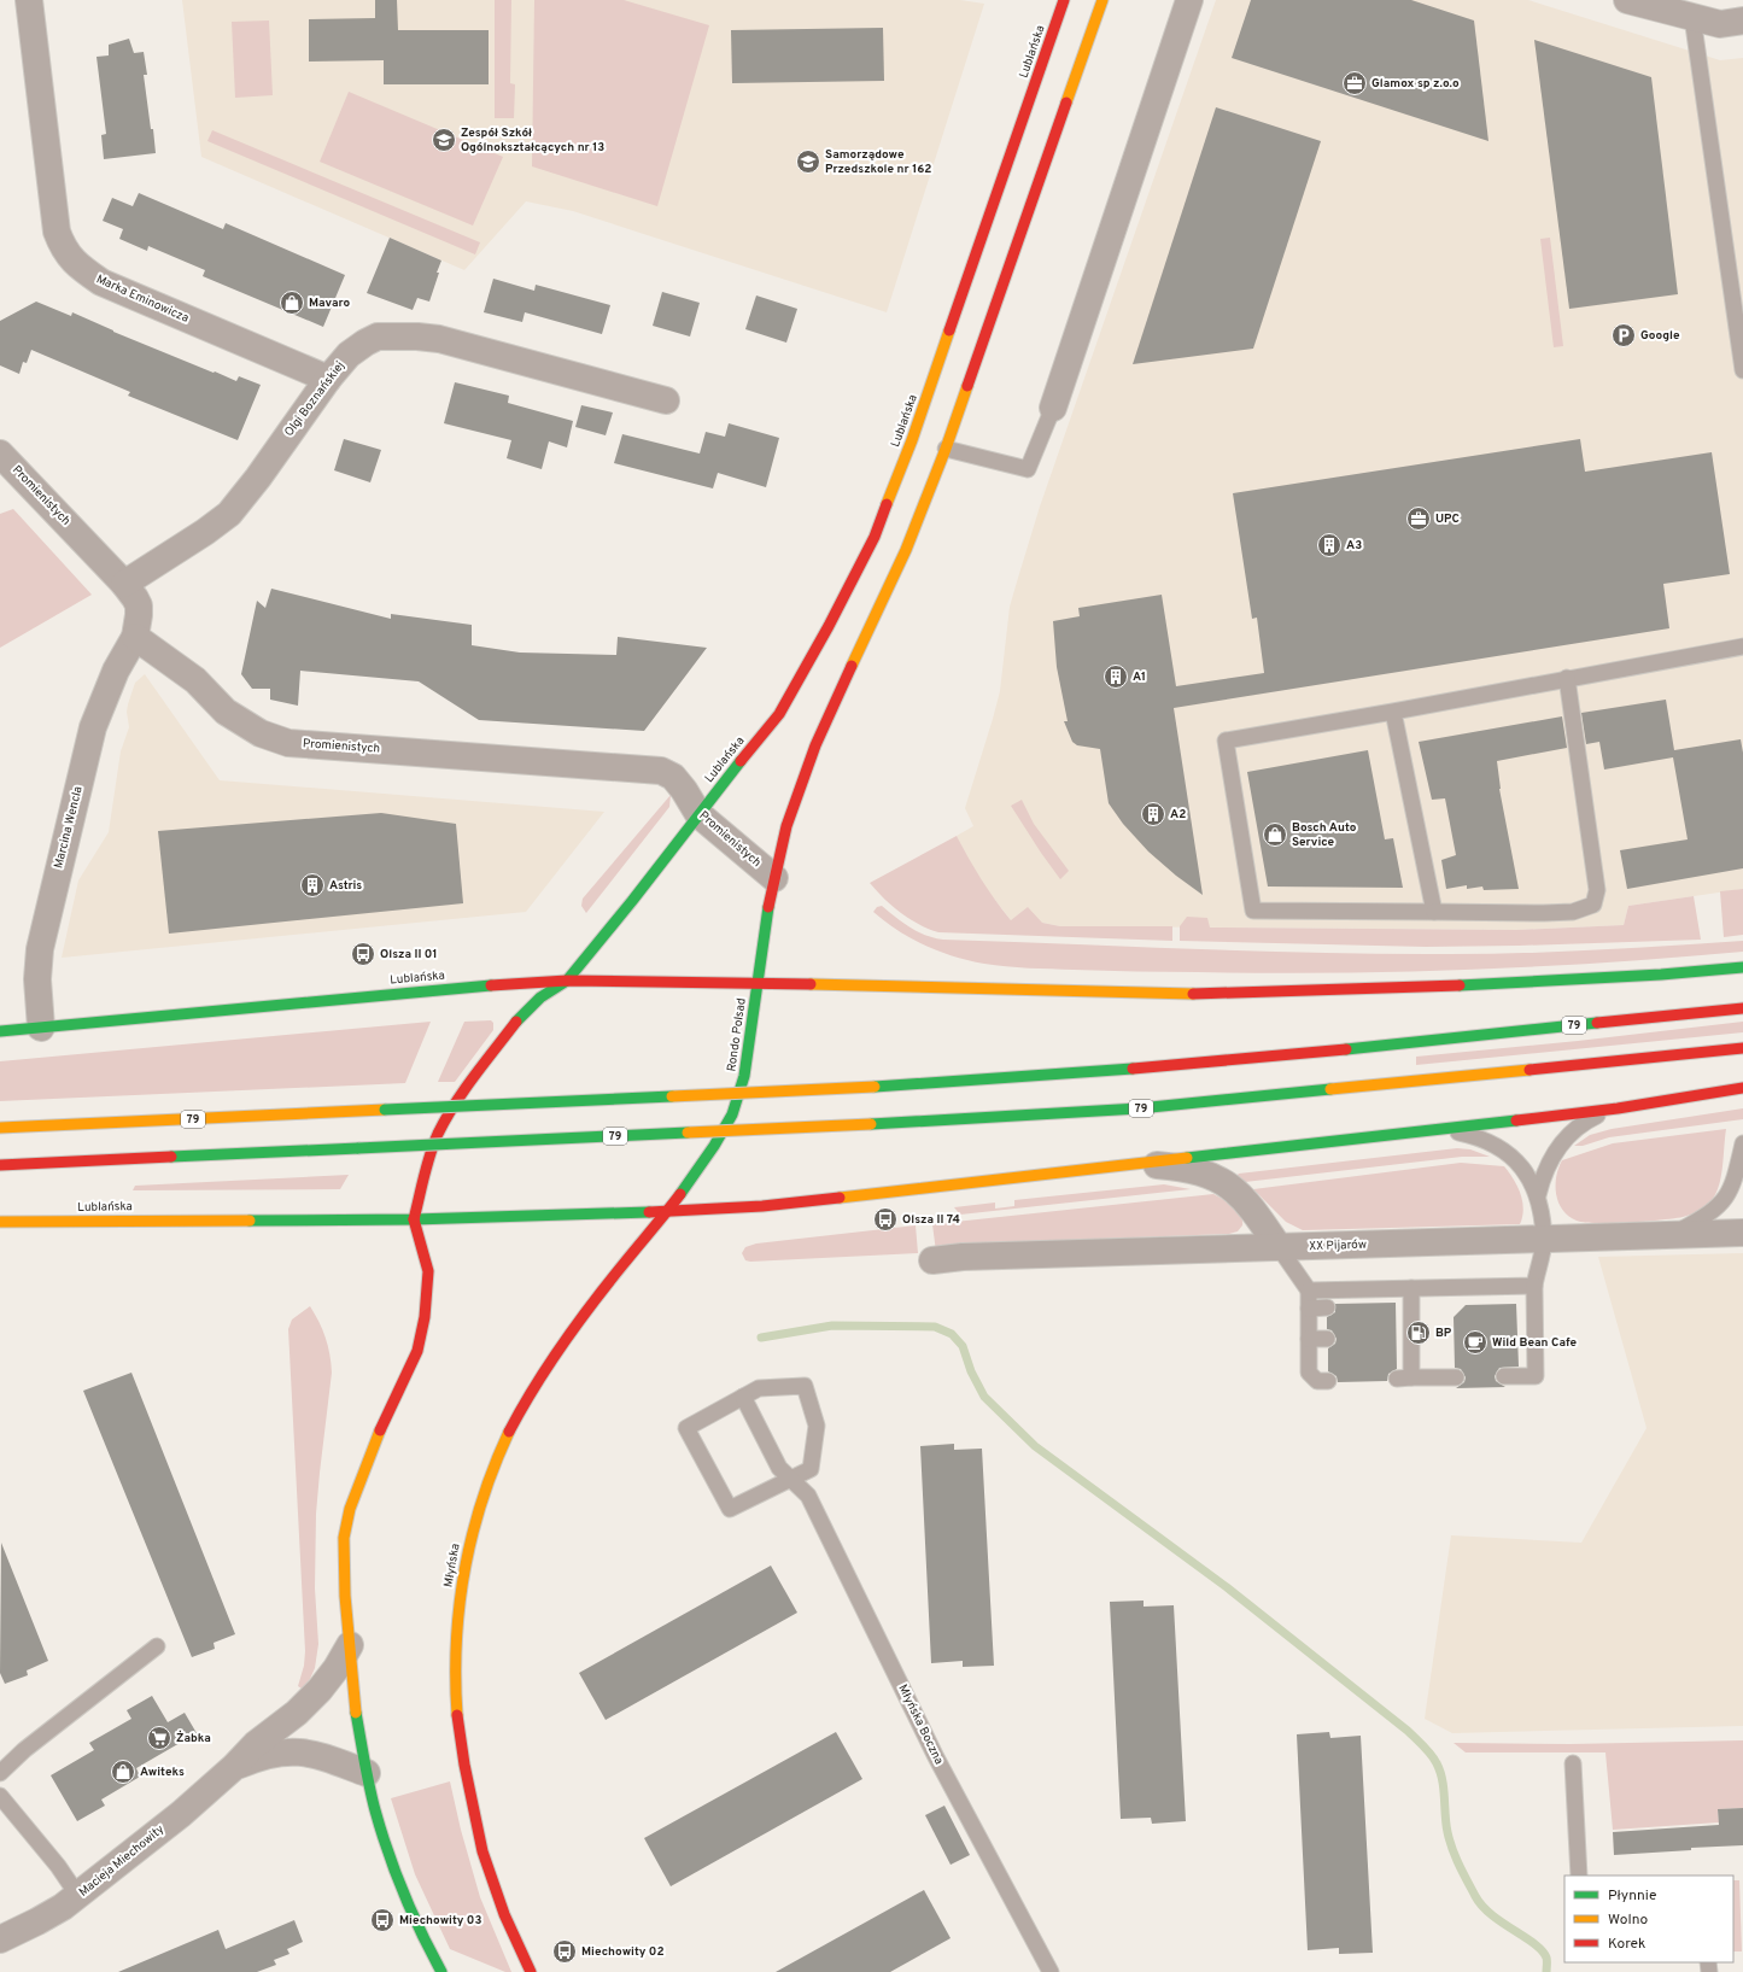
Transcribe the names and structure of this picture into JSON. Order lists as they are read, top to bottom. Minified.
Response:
{"streets":{"main road":["Lublańska","79","Rondo Polsad","Młyńska"],"street":["Marka Eminowicza","Olgi Boznańskiej","Promienistych","Marcina Wencla","XX Pijarów","Macieja Miechowity"],"lane":["Młyńska Boczna"]},"crossings":[["Lublańska","Promienistych"],["Lublańska","Marcina Wencla"],["Lublańska","Rondo Polsad"],["Marka Eminowicza","Olgi Boznańskiej"],["Olgi Boznańskiej","Promienistych"],["Promienistych","Marcina Wencla"],["Rondo Polsad","Młyńska"]],"places":{"office":["Glamox sp z.o.o","UPC"],"school or university":["Zespół Szkół Ogólnokształcących nr 13","Samorządowe Przedszkole nr 162"],"shop":["Mavaro","Bosch Auto Service","Awiteks"],"parking":["Google"],"building":["A3","A1","A2","Astris"],"bus stop":["Olsza II 01","Olsza II 74","Miechowity 03","Miechowity 02"],"fuel station":["BP"],"cafe":["Wild Bean Cafe"],"supermarket":["Żabka"]},"legend":["Płynnie","Wolno","Korek"]}
